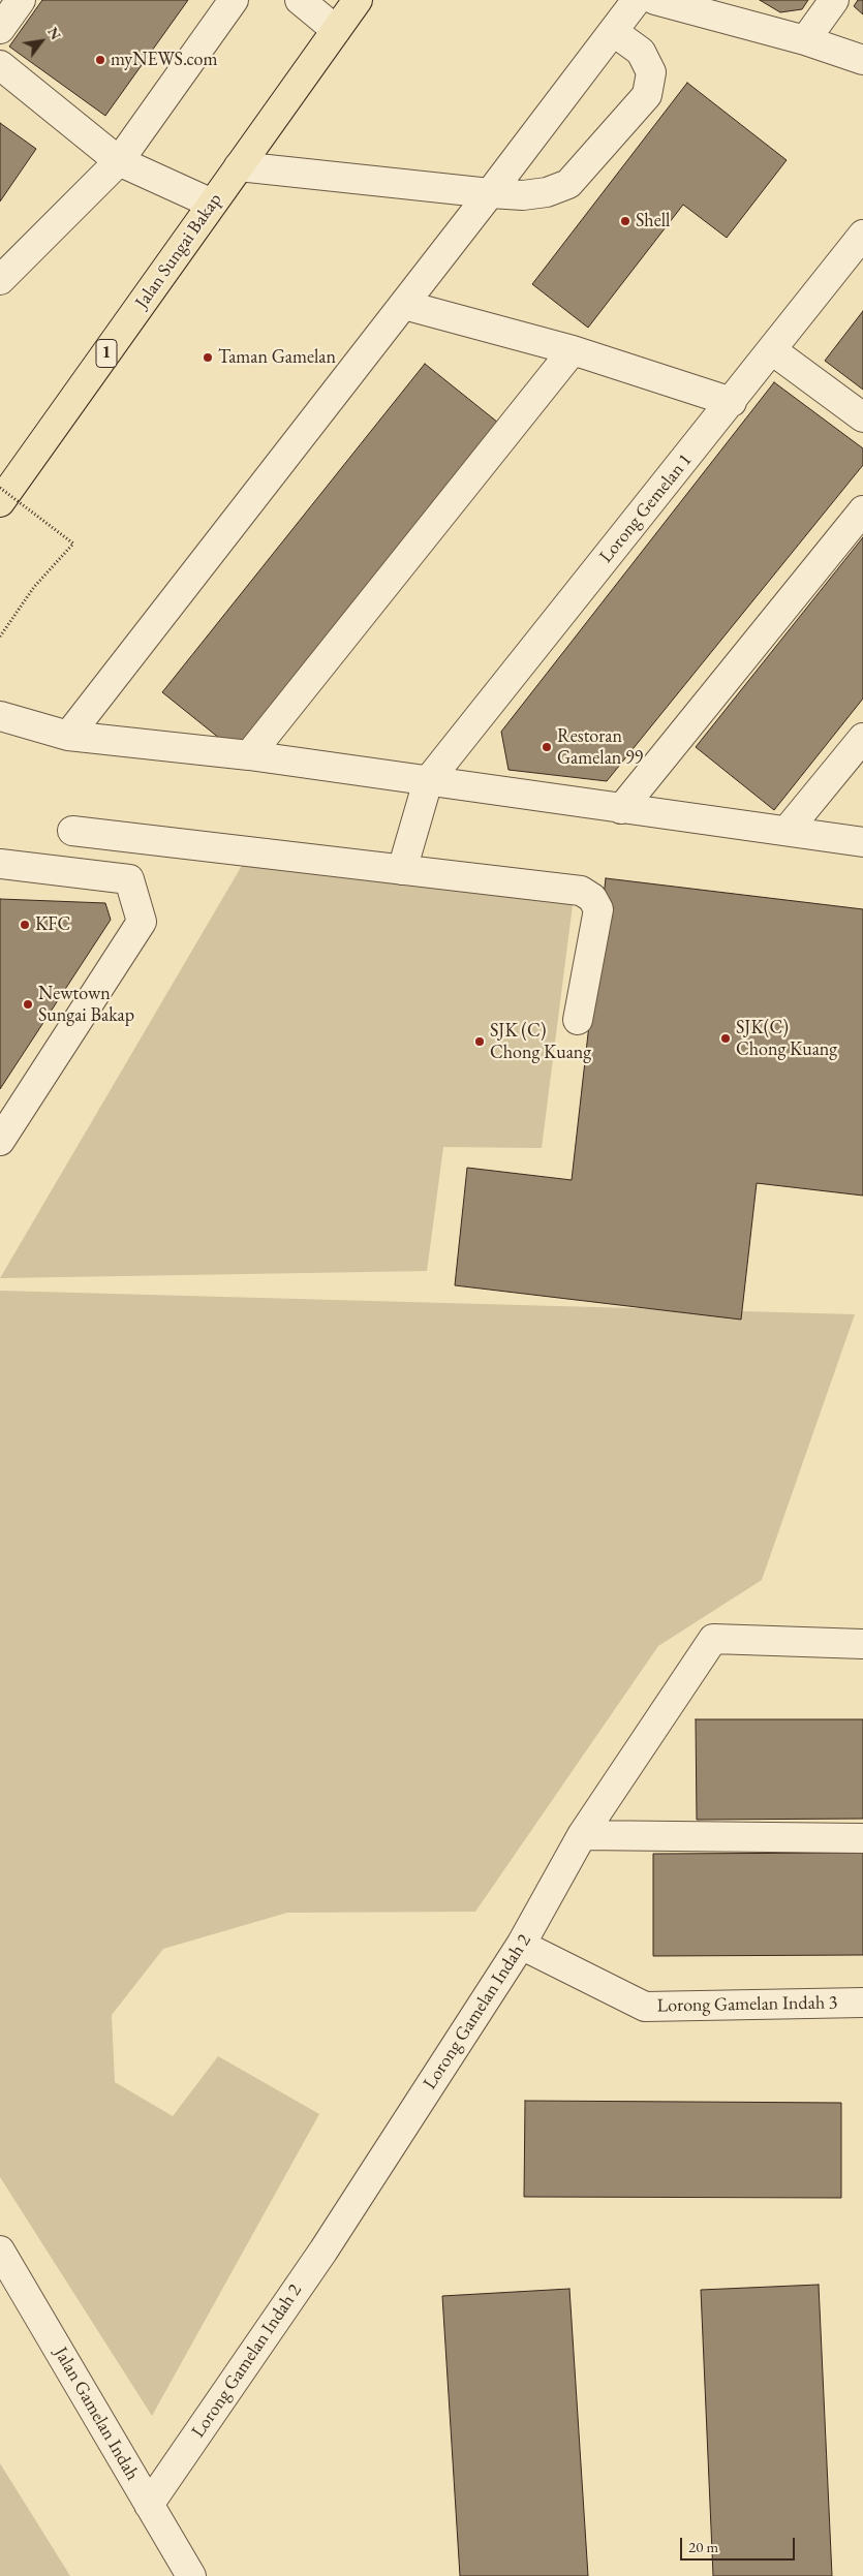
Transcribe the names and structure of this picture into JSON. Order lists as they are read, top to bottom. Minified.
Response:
{"streets":{"highway":["Jalan Sungai Bakap","1"],"street":["Lorong Gemelan 1","Lorong Gamelan Indah 3","Lorong Gamelan Indah 2","Jalan Gamelan Indah"]},"crossings":[["Lorong Gamelan Indah 3","Lorong Gamelan Indah 2"],["Lorong Gamelan Indah 2","Jalan Gamelan Indah"]],"places":["myNEWS.com","Shell","Taman Gamelan","Restoran Gamelan 99","KFC","Newtown Sungai Bakap","SJK(C) Chong Kuang","SJK (C) Chong Kuang"],"scale_bar":"20 m","north":"top right"}
